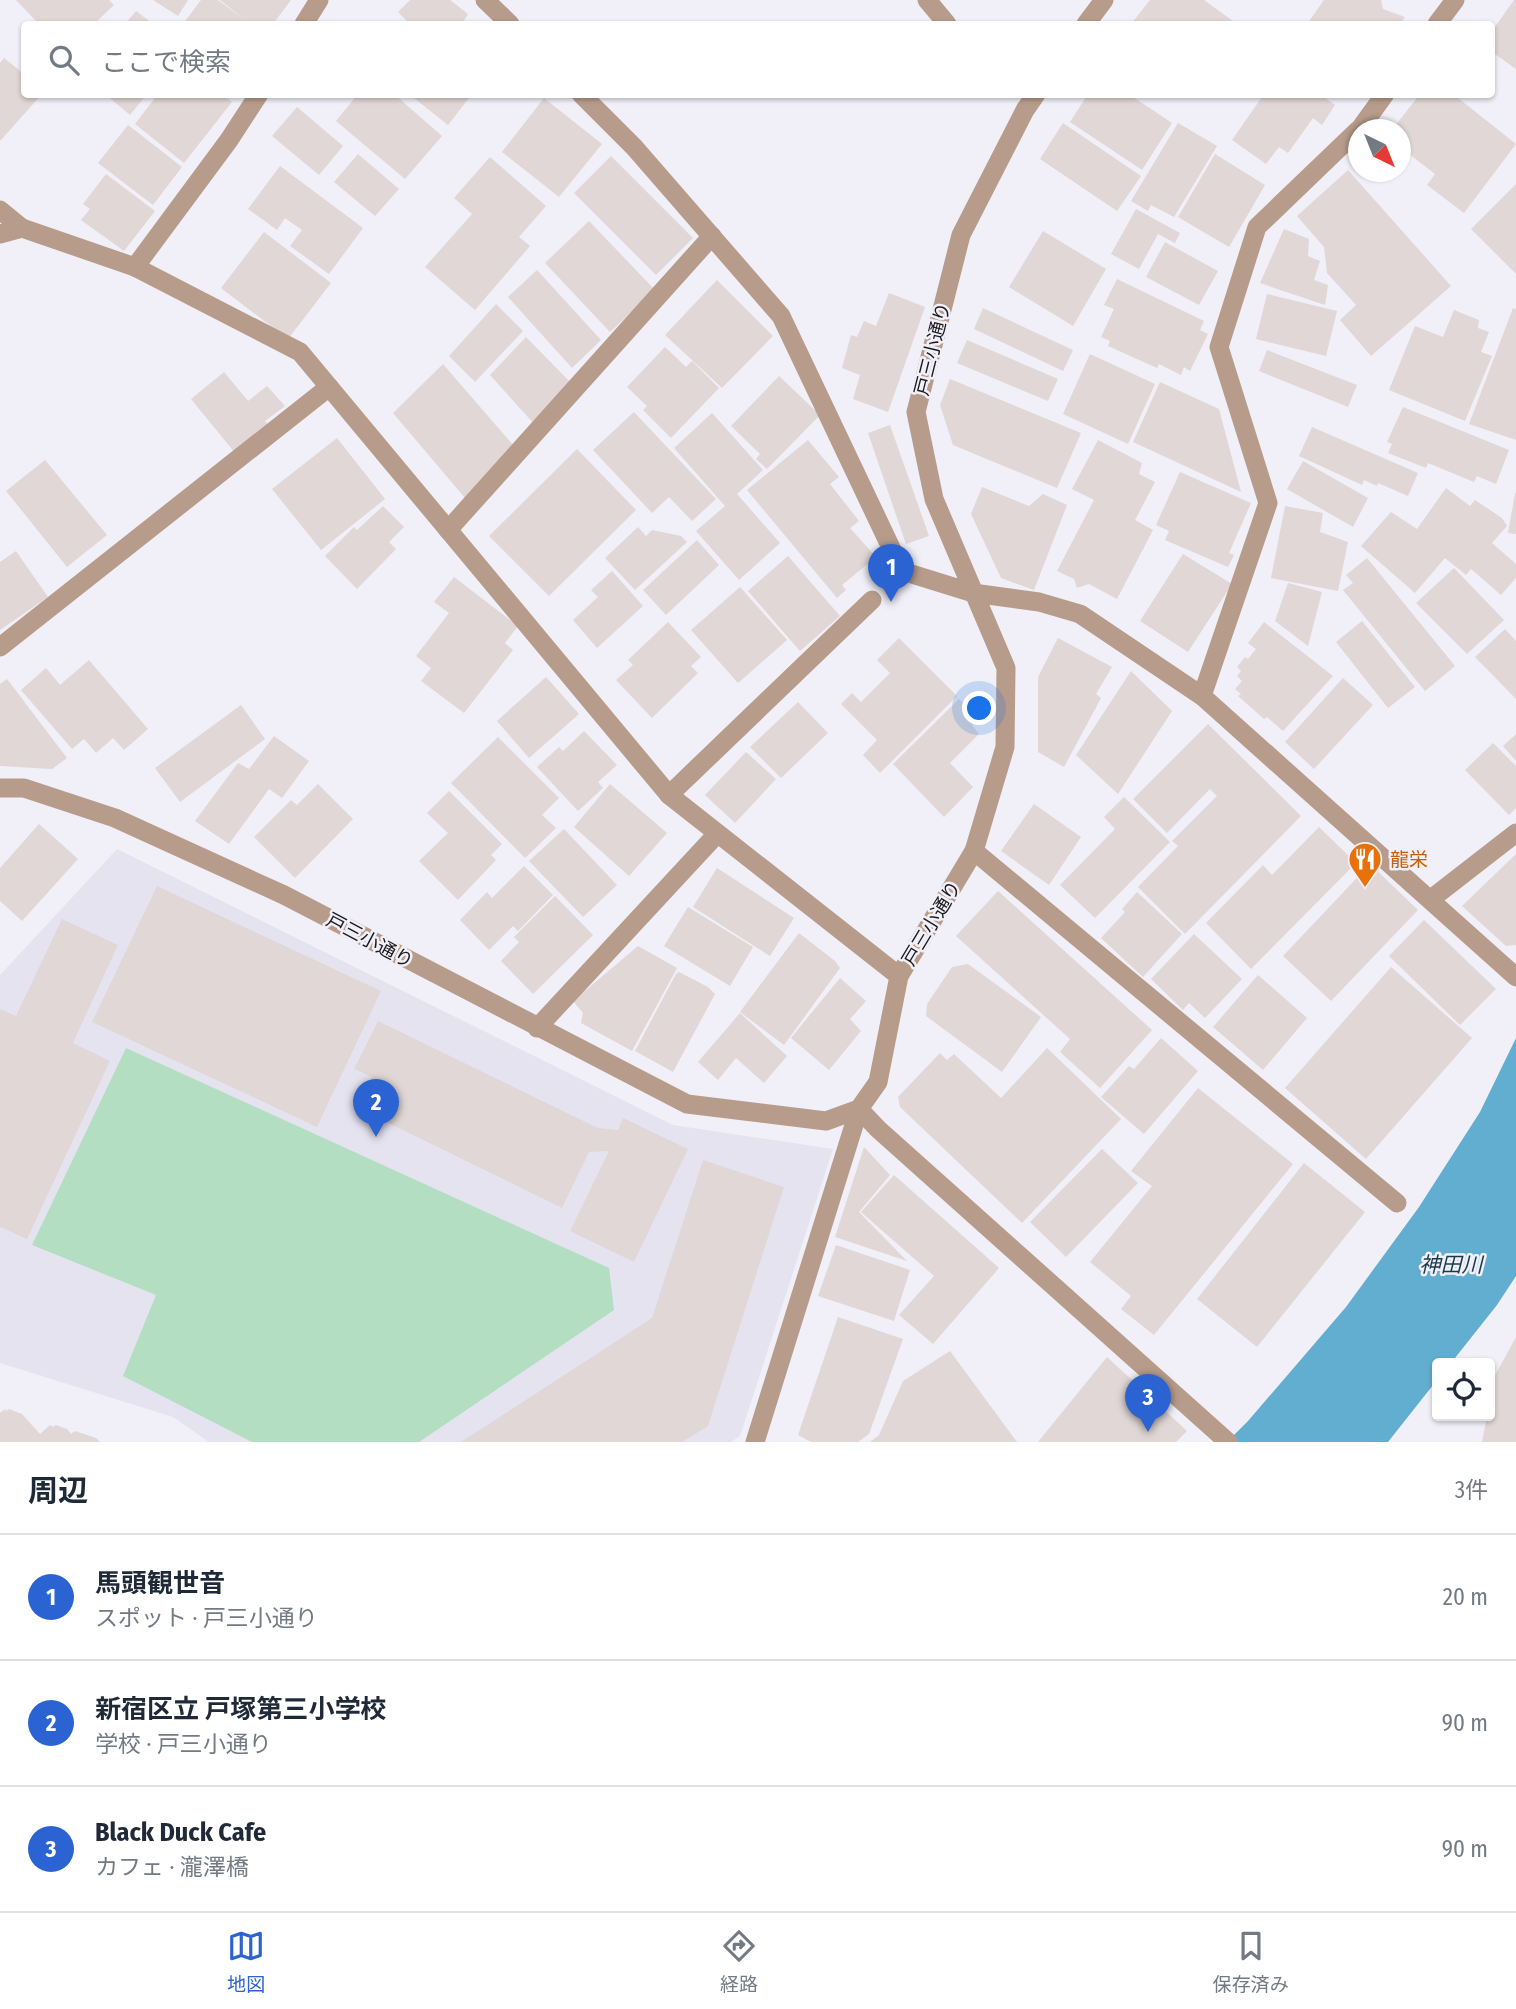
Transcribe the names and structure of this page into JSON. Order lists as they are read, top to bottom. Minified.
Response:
{"streets":{"street":["戸三小通り"]},"water":["神田川"],"places":{"restaurant":["龍栄"]},"north":"bottom right","page":{"search":"ここで検索","pins":["1","2","3"],"heading":["周辺","3件"],"list":[{"mark":"1","name":"馬頭観世音","note":"スポット · 戸三小通り","value":"20 m"},{"mark":"2","name":"新宿区立 戸塚第三小学校","note":"学校 · 戸三小通り","value":"90 m"},{"mark":"3","name":"Black Duck Cafe","note":"カフェ · 瀧澤橋","value":"90 m"}],"nav":["地図","経路","保存済み"]}}
